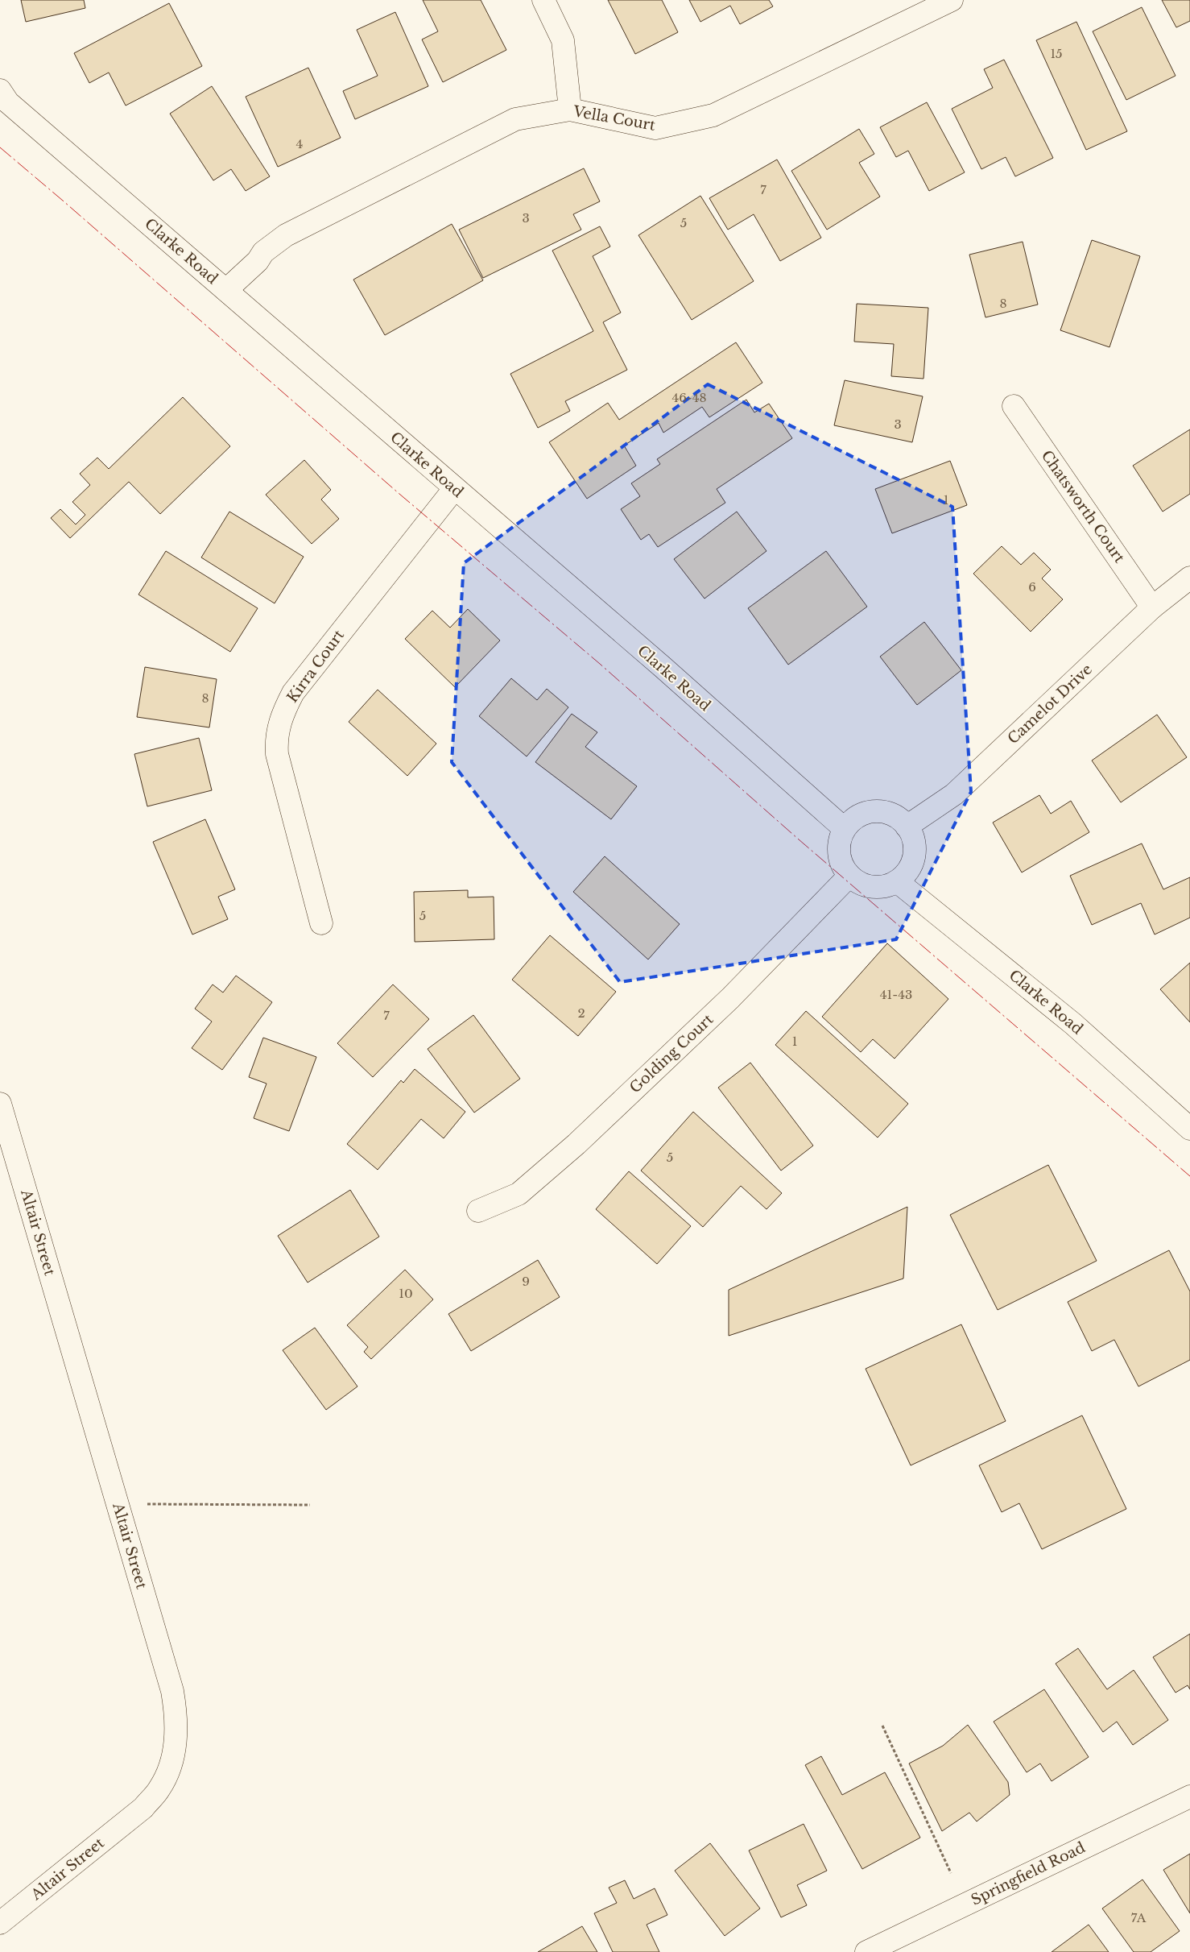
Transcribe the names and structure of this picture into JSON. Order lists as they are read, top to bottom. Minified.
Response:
{"streets":{"street":["Vella Court","Clarke Road","Chatsworth Court","Kirra Court","Camelot Drive","Golding Court","Altair Street","Springfield Road"]},"crossings":[["Vella Court","Clarke Road"],["Clarke Road","Kirra Court"],["Clarke Road","Camelot Drive"],["Clarke Road","Golding Court"],["Chatsworth Court","Camelot Drive"],["Camelot Drive","Golding Court"]],"house_numbers":["15","4","7","3","5","8","46-48","3","1","6","8","5","41-43","2","7","1","5","9","10","7A"]}
